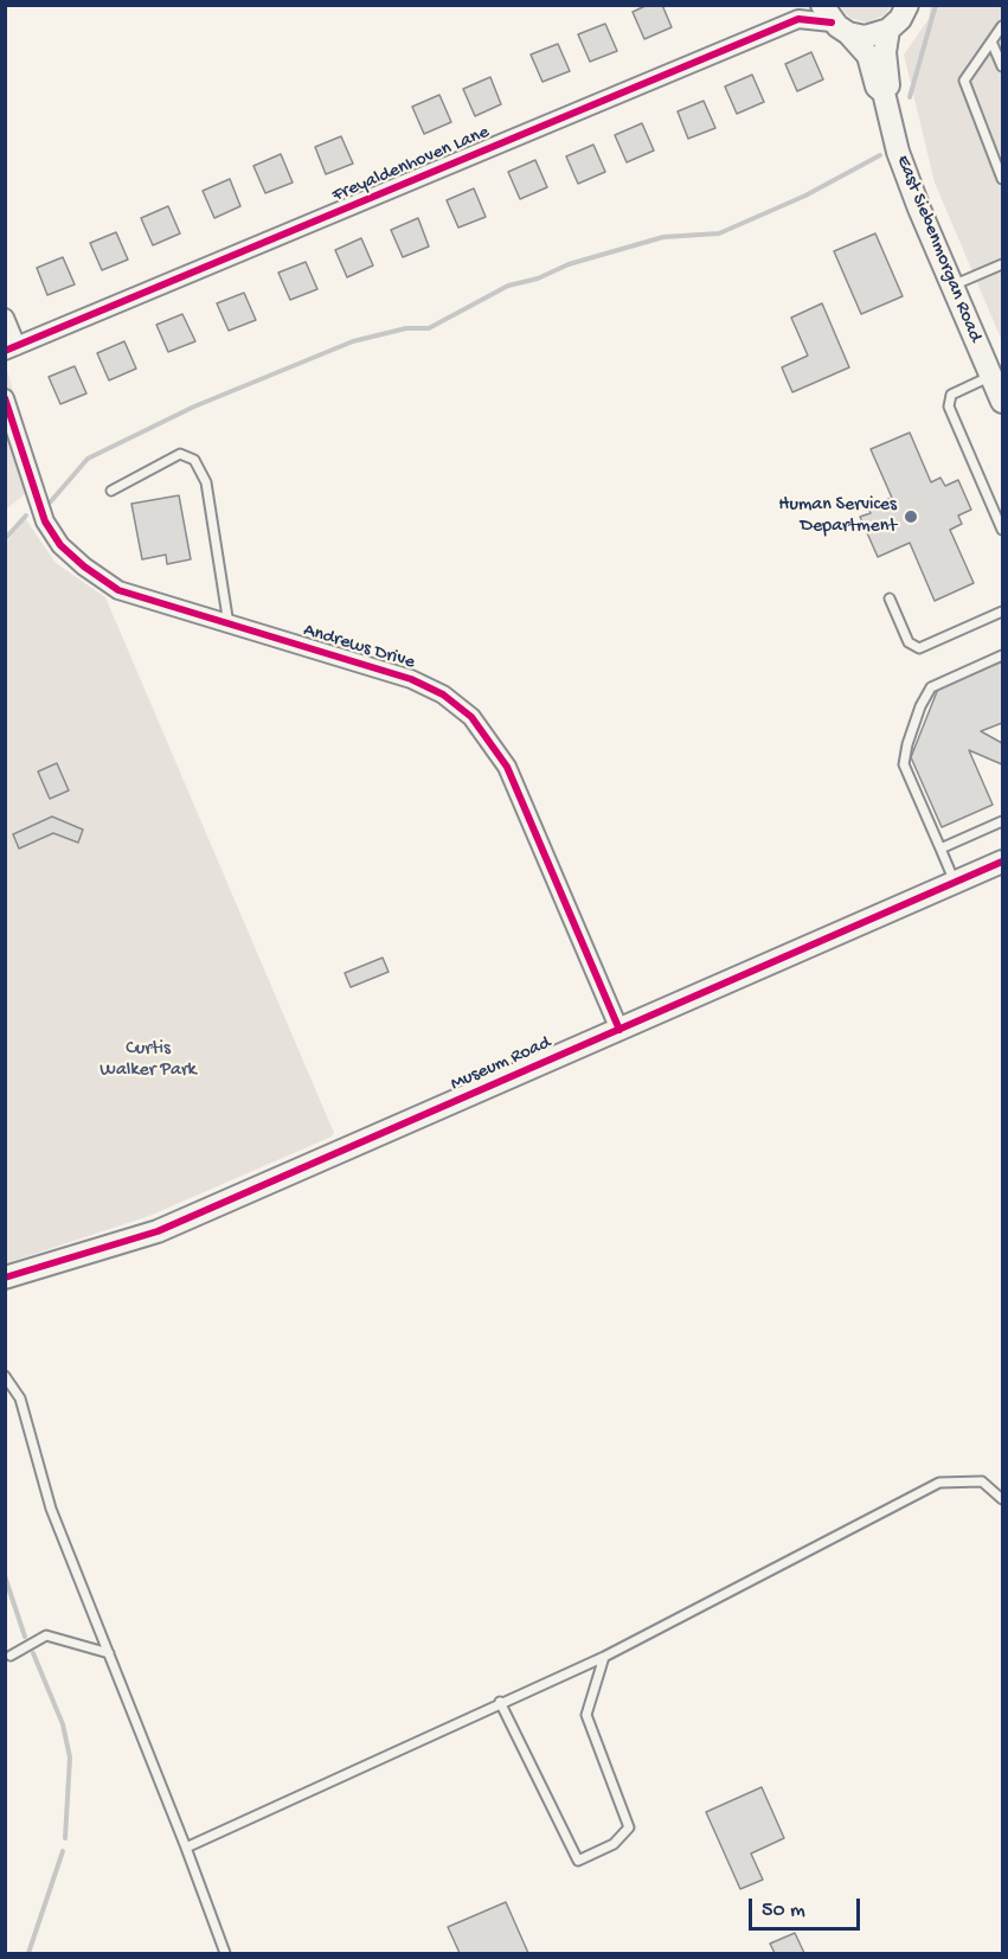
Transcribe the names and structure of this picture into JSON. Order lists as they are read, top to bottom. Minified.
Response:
{"streets":{"street":["Freyaldenhoven Lane","East Siebenmorgan Road","Andrews Drive","Museum Road"]},"crossings":[["Freyaldenhoven Lane","East Siebenmorgan Road"],["Andrews Drive","Museum Road"]],"parks":["Curtis Walker Park"],"places":["Human Services Department"],"scale_bar":"50 m"}
